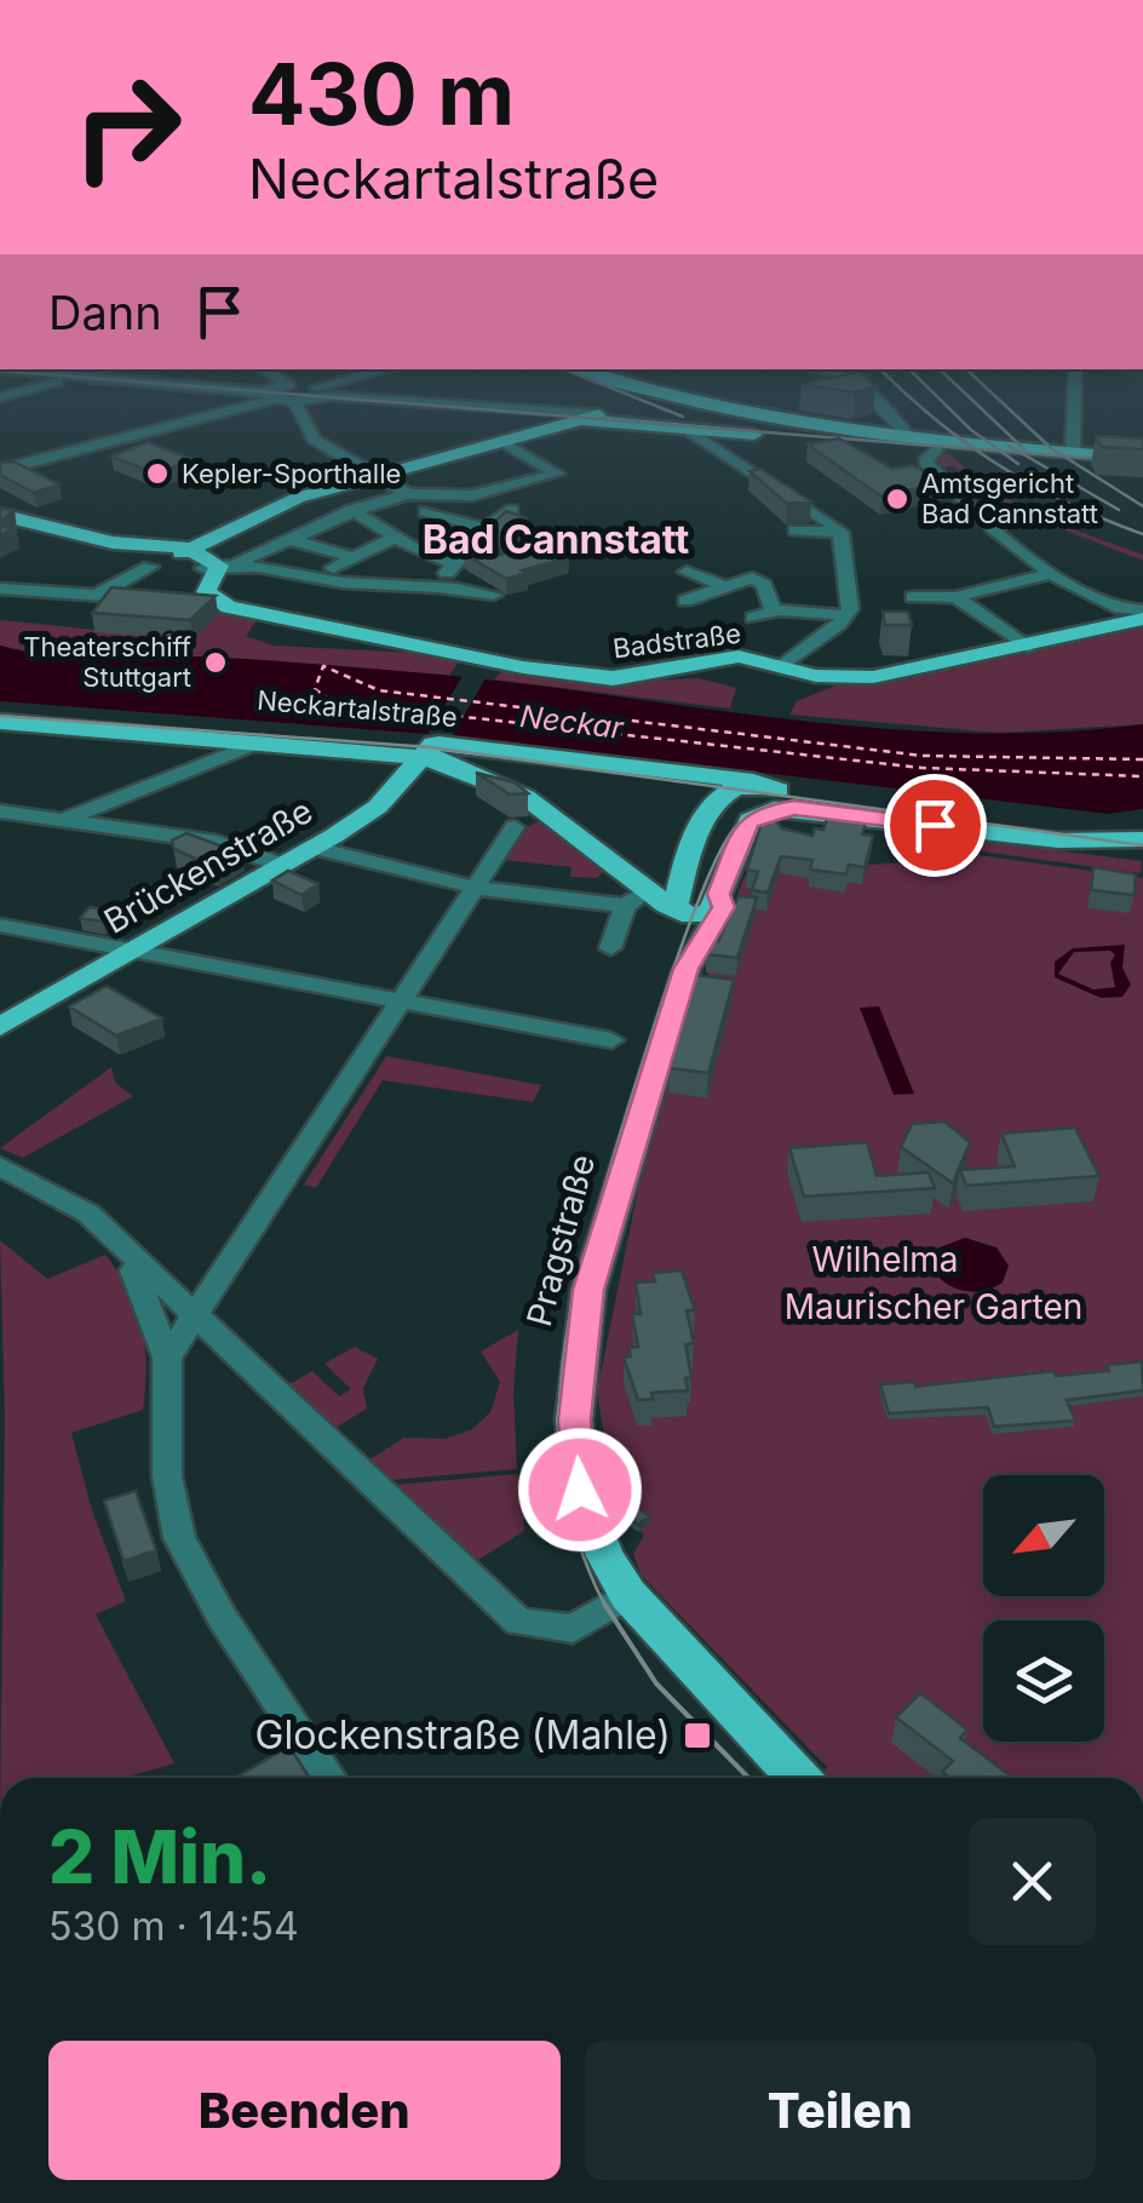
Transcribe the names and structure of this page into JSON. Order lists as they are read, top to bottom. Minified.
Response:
{"streets":{"main road":["Badstraße","Neckartalstraße","Brückenstraße","Pragstraße"]},"crossings":[["Neckartalstraße","Brückenstraße"],["Neckartalstraße","Pragstraße"]],"districts":["Bad Cannstatt"],"water":["Neckar"],"parks":["Wilhelma","Maurischer Garten"],"places":{"other":["Kepler-Sporthalle","Amtsgericht Bad Cannstatt","Theaterschiff Stuttgart"],"transit":["Glockenstraße (Mahle)"]},"north":"bottom left","page":{"turn":["430 m","Neckartalstraße"],"then":"Dann","heading":["2 Min.","530 m · 14:54"],"buttons":["Beenden","Teilen"]}}
